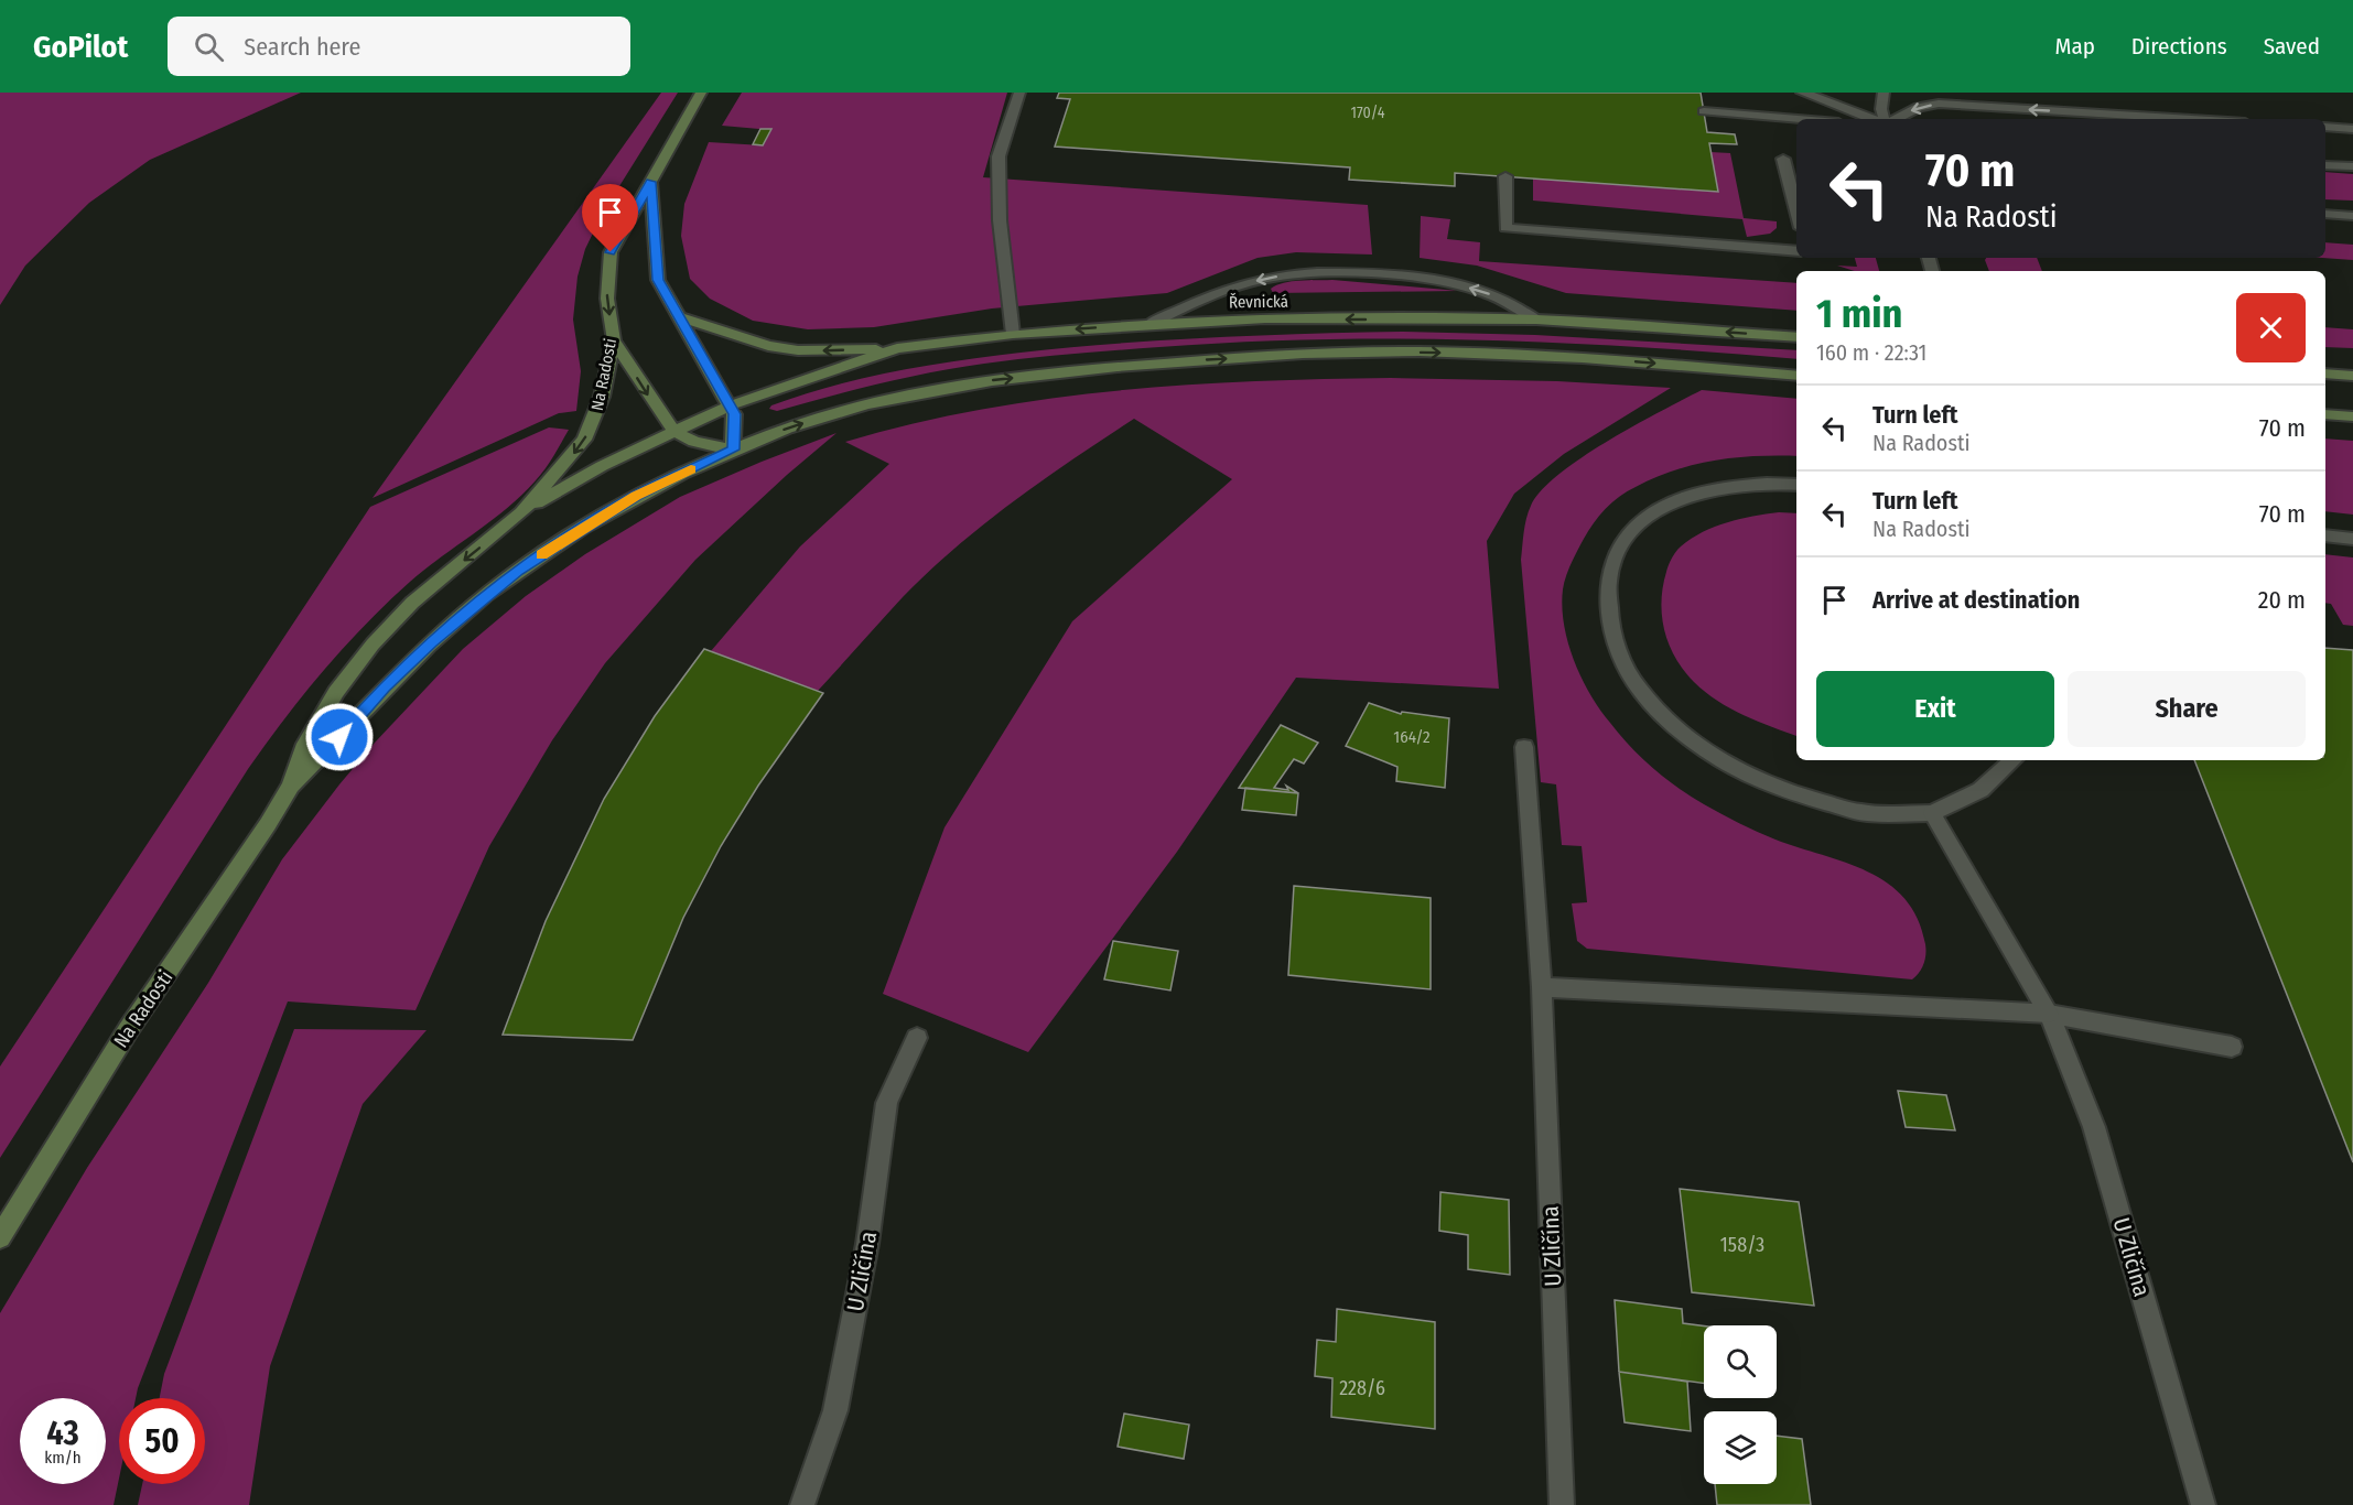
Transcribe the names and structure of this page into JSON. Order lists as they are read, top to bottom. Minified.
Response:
{"streets":{"main road":["Řevnická","Na Radosti"],"street":["U Zličína"]},"crossings":[["Řevnická","Na Radosti"]],"house_numbers":["170/4","164/2","158/3","228/6"],"page":{"header":"GoPilot","search":"Search here","nav":["Map","Directions","Saved"],"turn":["70 m","Na Radosti"],"heading":["1 min","160 m · 22:31"],"list":[{"name":"Turn left","note":"Na Radosti","value":"70 m"},{"name":"Turn left","note":"Na Radosti","value":"70 m"},{"name":"Arrive at destination","value":"20 m"}],"buttons":["Exit","Share"],"speed":"43 km/h","limit":"50"}}
